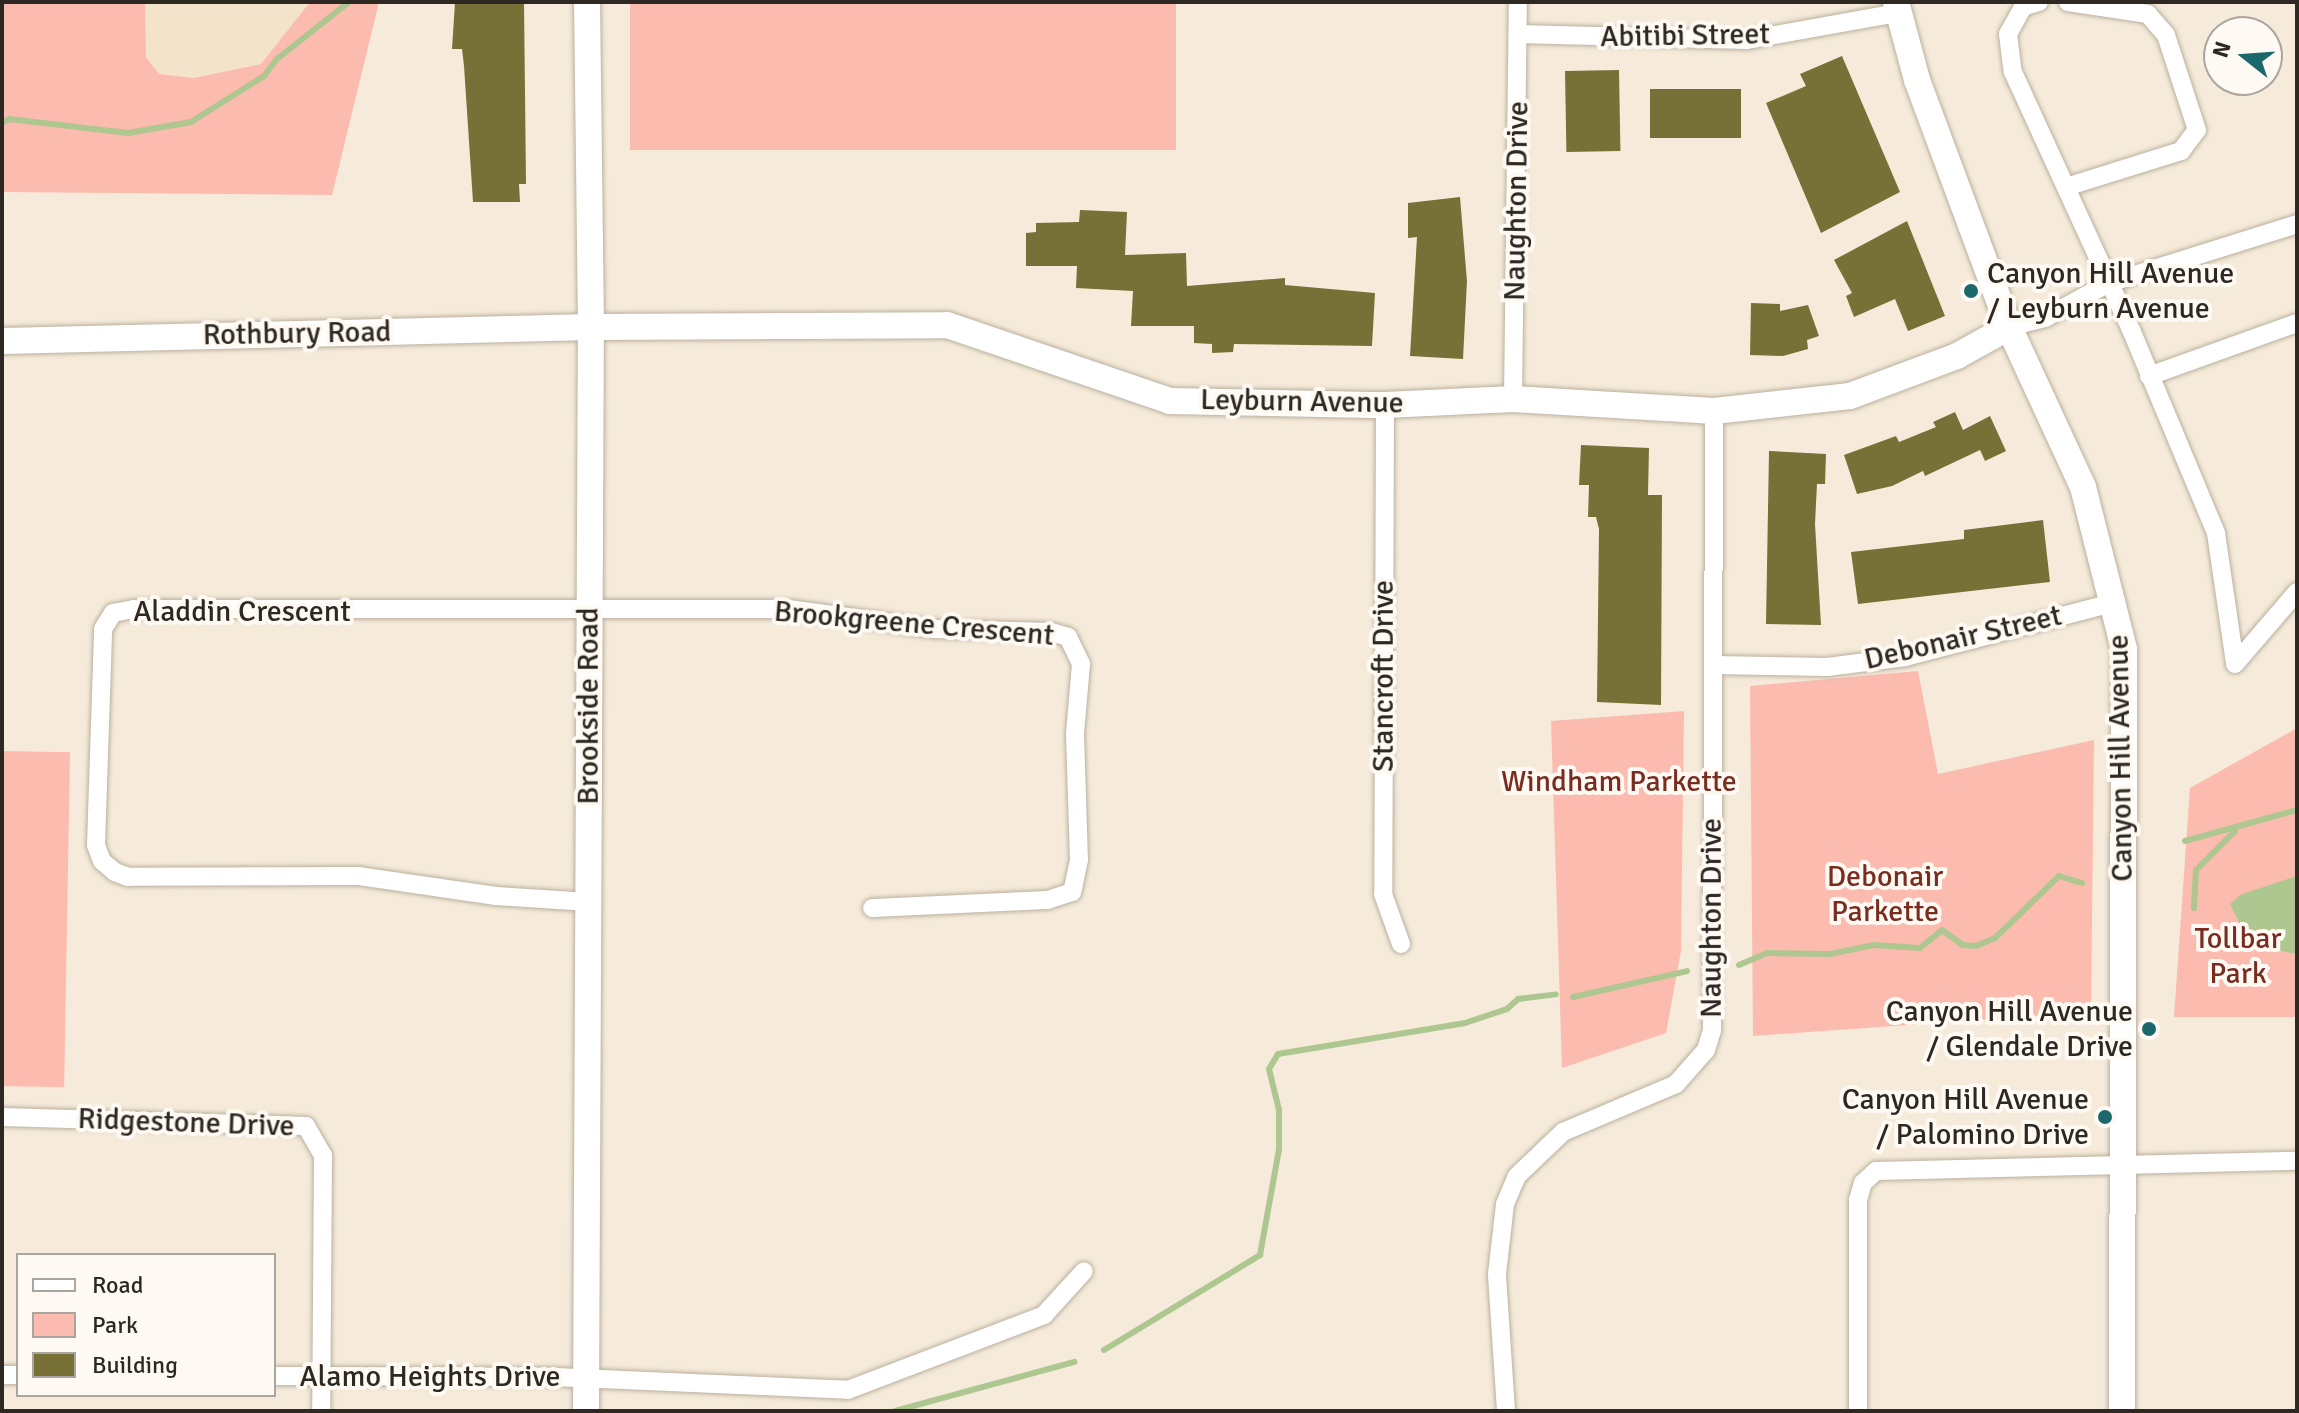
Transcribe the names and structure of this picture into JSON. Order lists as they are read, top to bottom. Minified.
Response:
{"streets":{"street":["Abitibi Street","Naughton Drive","Rothbury Road","Leyburn Avenue","Aladdin Crescent","Brookgreene Crescent","Debonair Street","Stancroft Drive","Brookside Road","Canyon Hill Avenue","Ridgestone Drive","Alamo Heights Drive"]},"crossings":[["Abitibi Street","Naughton Drive"],["Abitibi Street","Canyon Hill Avenue"],["Naughton Drive","Leyburn Avenue"],["Naughton Drive","Debonair Street"],["Rothbury Road","Leyburn Avenue"],["Rothbury Road","Brookside Road"],["Leyburn Avenue","Stancroft Drive"],["Leyburn Avenue","Brookside Road"],["Leyburn Avenue","Canyon Hill Avenue"],["Aladdin Crescent","Brookgreene Crescent"],["Aladdin Crescent","Brookside Road"],["Brookgreene Crescent","Brookside Road"],["Debonair Street","Canyon Hill Avenue"],["Brookside Road","Alamo Heights Drive"],["Ridgestone Drive","Alamo Heights Drive"]],"parks":["Windham Parkette","Debonair Parkette","Tollbar Park"],"places":["Canyon Hill Avenue / Leyburn Avenue","Canyon Hill Avenue / Glendale Drive","Canyon Hill Avenue / Palomino Drive"],"legend":["Road","Park","Building"],"north":"left"}
